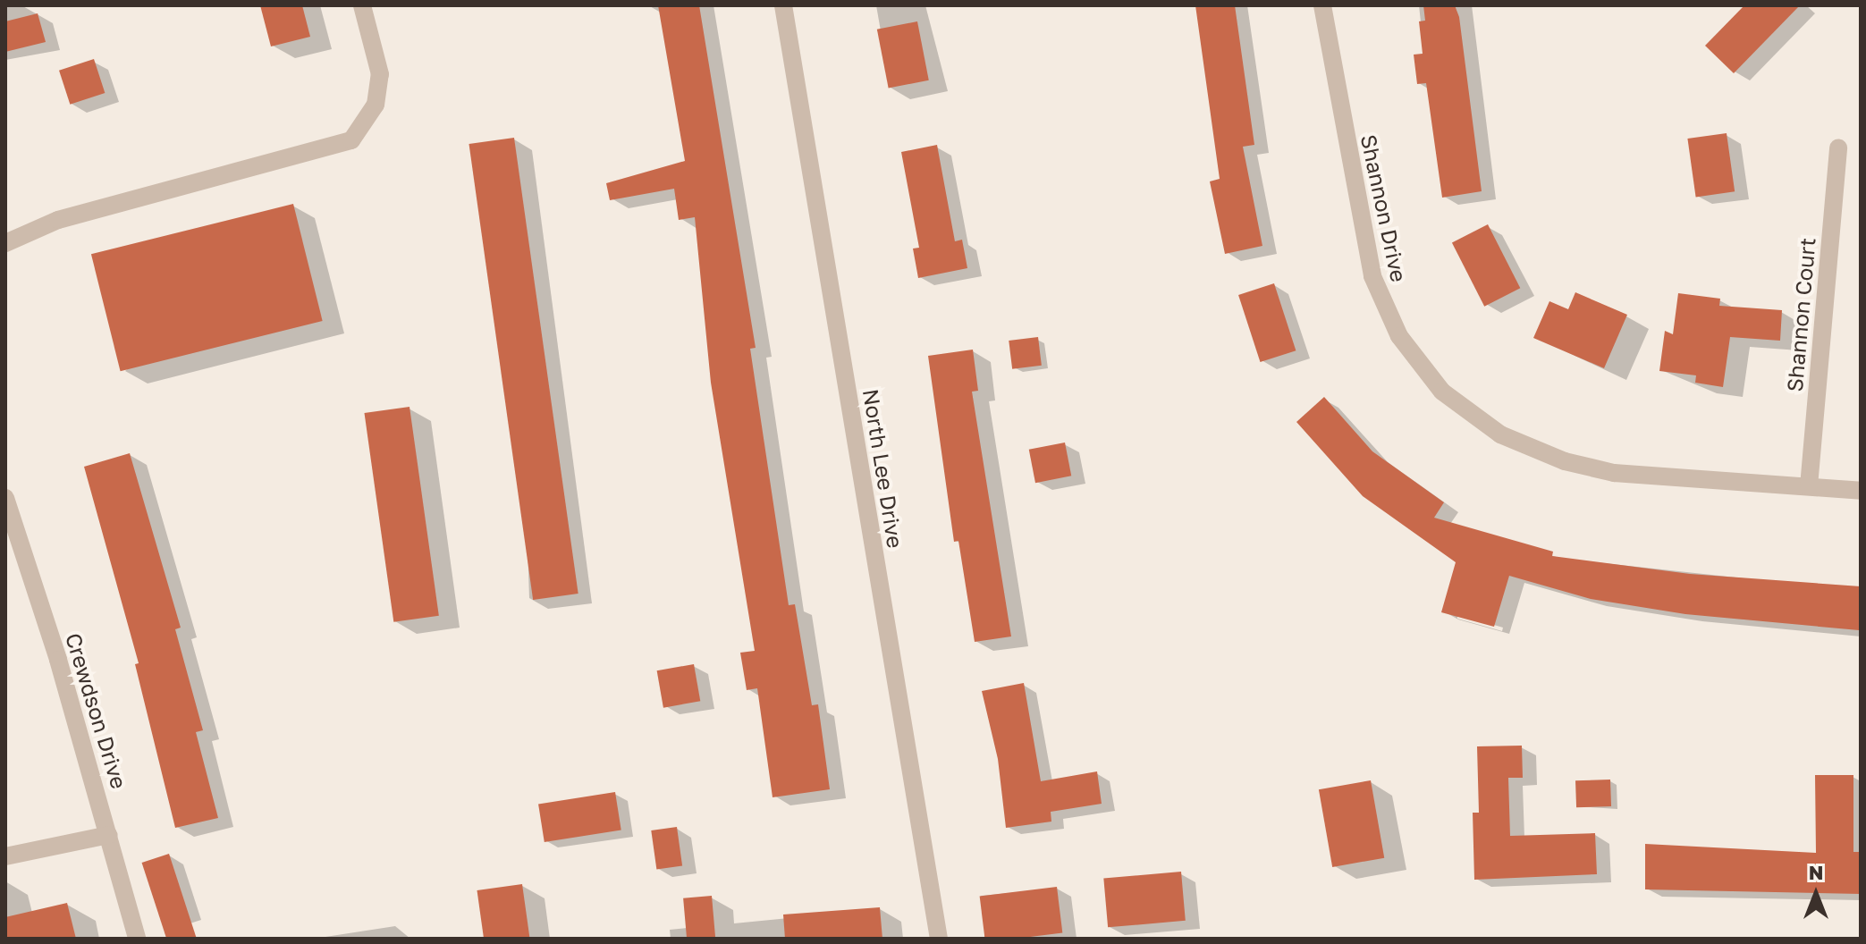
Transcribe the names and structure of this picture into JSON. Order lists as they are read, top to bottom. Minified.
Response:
{"streets":{"street":["Shannon Drive","Shannon Court","North Lee Drive","Crewdson Drive"]},"crossings":[["Shannon Drive","Shannon Court"]],"north":"top"}
